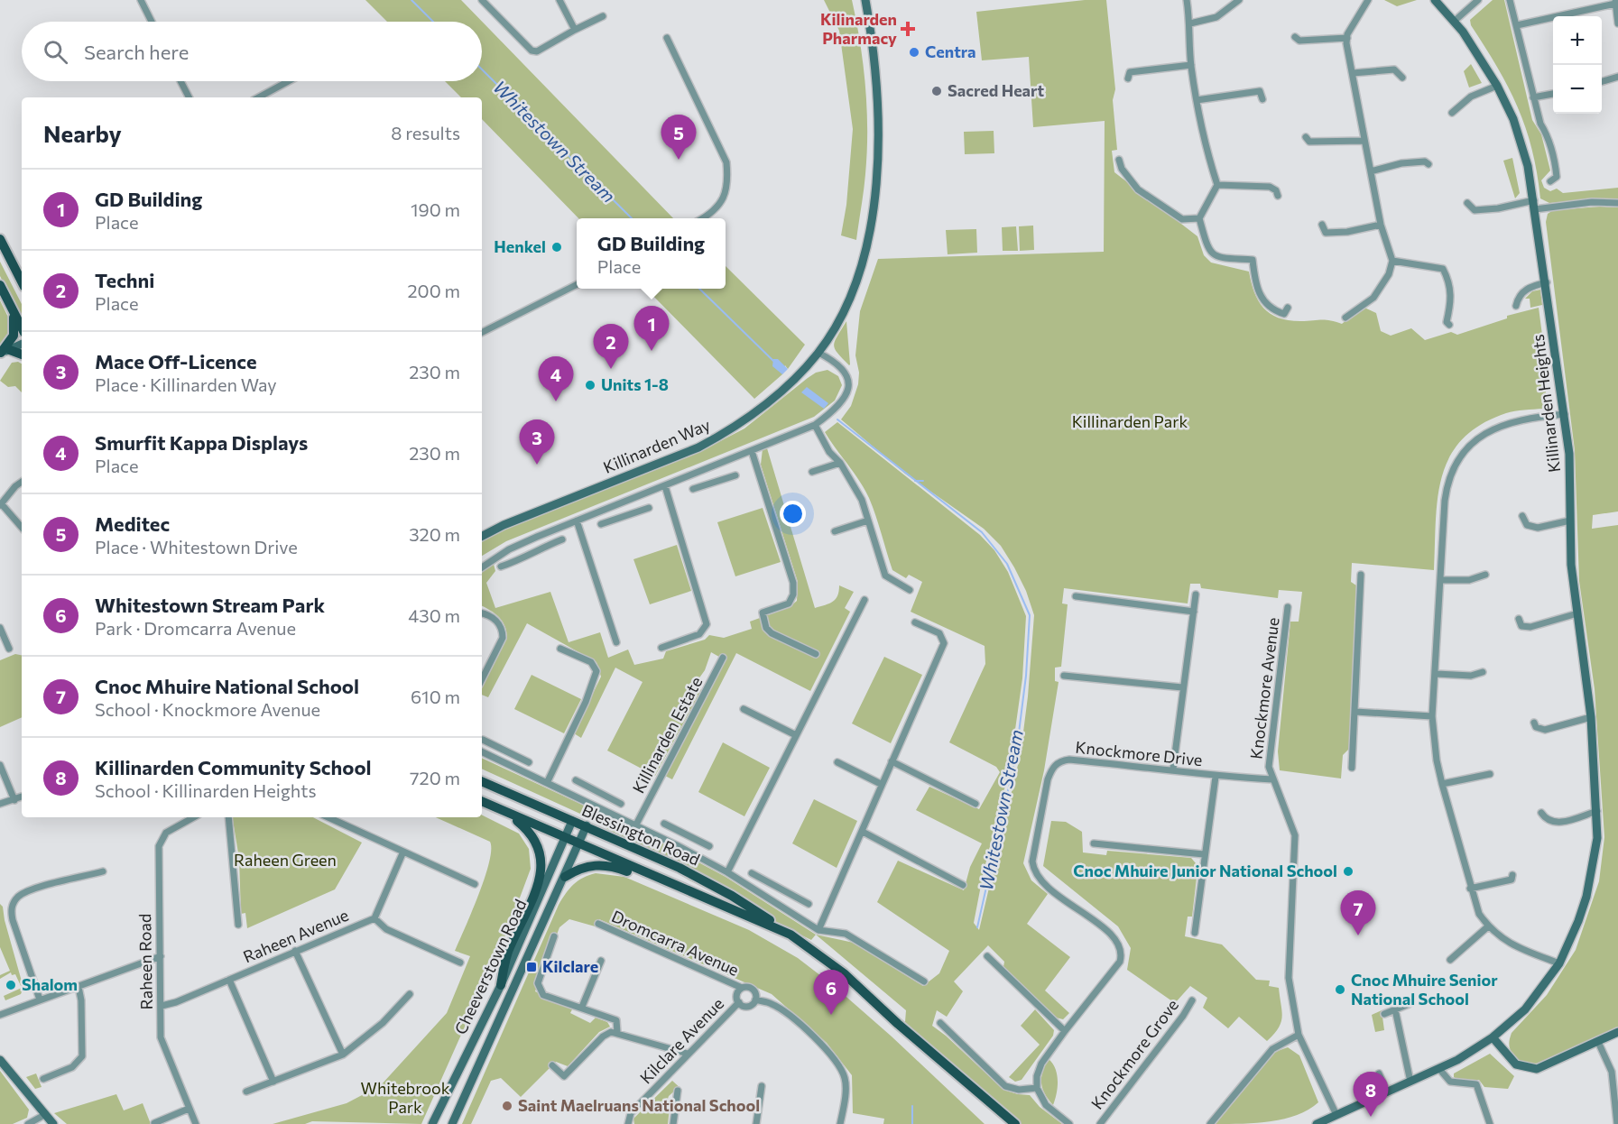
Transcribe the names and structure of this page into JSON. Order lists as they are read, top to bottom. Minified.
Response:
{"streets":{"main road":["Blessington Road"],"street":["Killinarden Heights","Killinarden Way","Knockmore Avenue","Killinarden Estate","Knockmore Drive","Raheen Avenue","Dromcarra Avenue","Raheen Road","Cheeverstown Road","Kilclare Avenue","Knockmore Grove"]},"crossings":[["Killinarden Heights","Knockmore Avenue"],["Knockmore Avenue","Knockmore Drive"],["Blessington Road","Cheeverstown Road"],["Raheen Avenue","Raheen Road"],["Dromcarra Avenue","Kilclare Avenue"]],"water":["Whitestown Stream"],"parks":["Killinarden Park","Raheen Green","Whitebrook Park"],"places":{"health":["Kilinarden Pharmacy"],"other":["Centra","Sacred Heart","Henkel","Units 1-8","Cnoc Mhuire Junior National School","Shalom","Cnoc Mhuire Senior National School","Saint Maelruans National School"],"transit":["Kilclare"]},"page":{"map_buttons":["+","−"],"search":"Search here","heading":["Nearby","8 results"],"pins":["5","1","2","4","3","7","6","8"],"list":[{"mark":"1","name":"GD Building","note":"Place","value":"190 m"},{"mark":"2","name":"Techni","note":"Place","value":"200 m"},{"mark":"3","name":"Mace Off-Licence","note":"Place · Killinarden Way","value":"230 m"},{"mark":"4","name":"Smurfit Kappa Displays","note":"Place","value":"230 m"},{"mark":"5","name":"Meditec","note":"Place · Whitestown Drive","value":"320 m"},{"mark":"6","name":"Whitestown Stream Park","note":"Park · Dromcarra Avenue","value":"430 m"},{"mark":"7","name":"Cnoc Mhuire National School","note":"School · Knockmore Avenue","value":"610 m"},{"mark":"8","name":"Killinarden Community School","note":"School · Killinarden Heights","value":"720 m"}],"popup":["GD Building","Place"]}}
